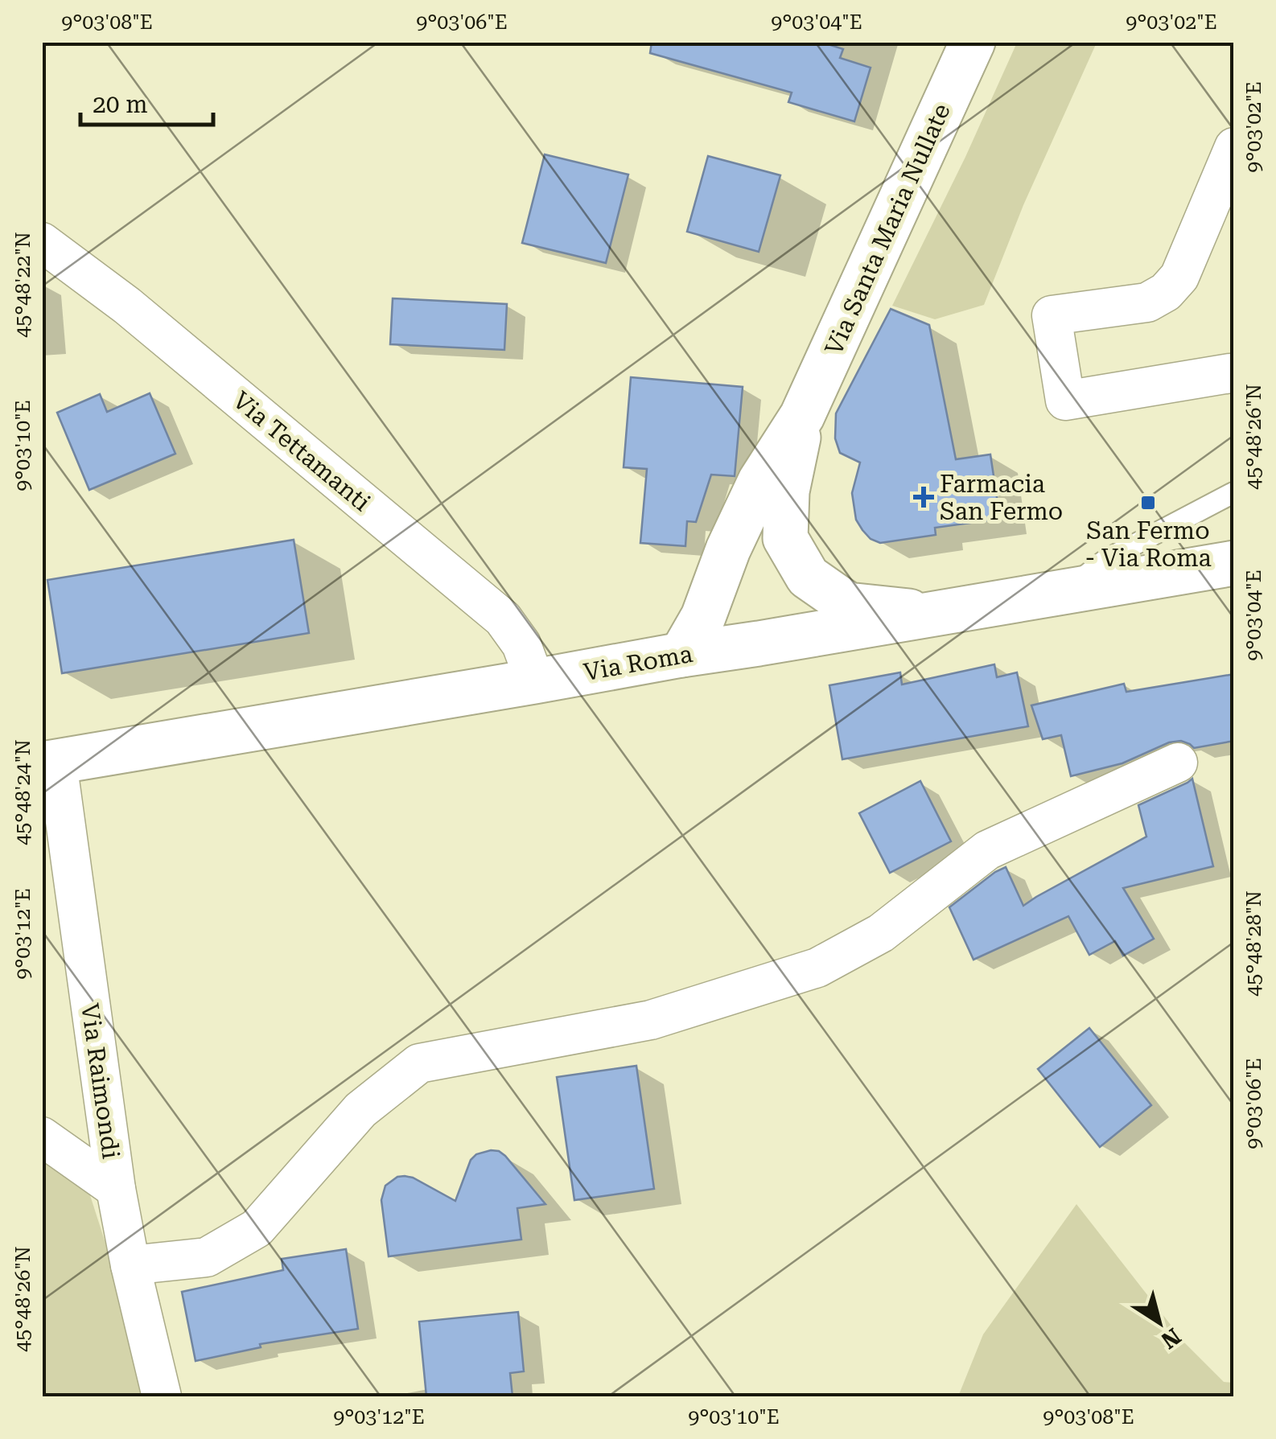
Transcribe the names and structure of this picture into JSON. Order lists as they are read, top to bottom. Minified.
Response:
{"streets":{"main road":["Via Santa Maria Nullate","Via Roma"],"street":["Via Tettamanti","Via Raimondi"]},"crossings":[["Via Santa Maria Nullate","Via Roma"],["Via Tettamanti","Via Roma"],["Via Roma","Via Raimondi"]],"places":{"health":["Farmacia San Fermo"],"transit":["San Fermo - Via Roma"]},"scale_bar":"20 m","north":"bottom right","coordinates":["9°03'08\"E","9°03'06\"E","9°03'04\"E","9°03'02\"E","45°48'22\"N","45°48'26\"N","9°03'10\"E","45°48'24\"N","9°03'12\"E","45°48'28\"N"]}
